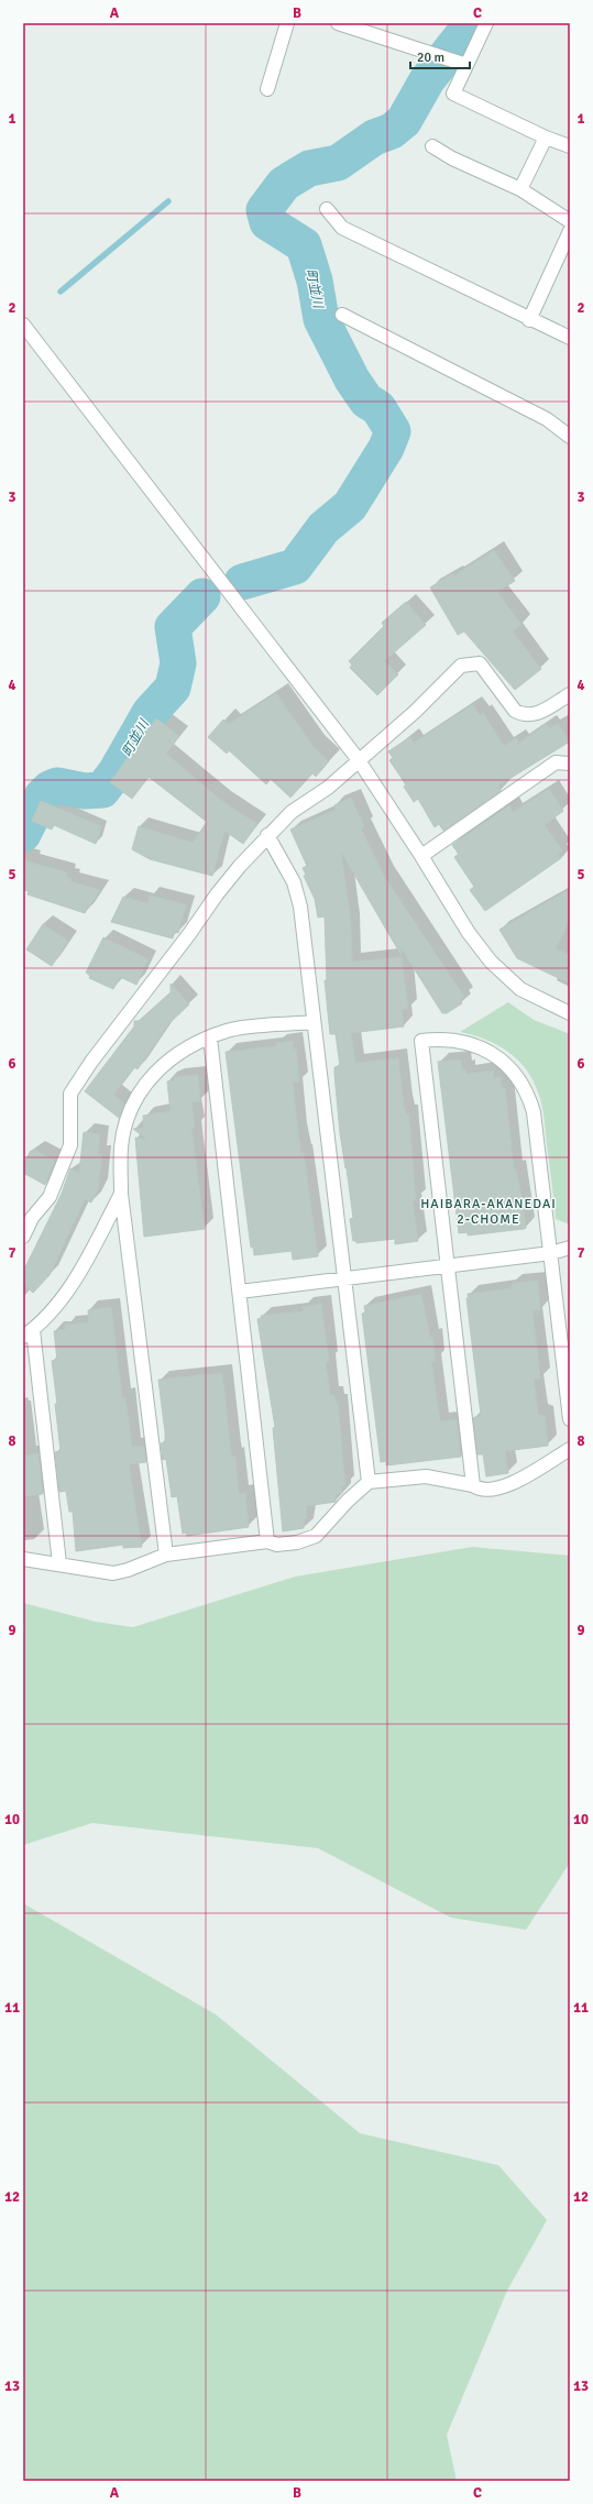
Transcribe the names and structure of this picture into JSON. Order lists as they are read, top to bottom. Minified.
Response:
{"districts":["HAIBARA-AKANEDAI 2-CHOME"],"water":["町並川"],"scale_bar":"20 m","grid":{"columns":["A","B","C"],"rows":["1","2","3","4","5","6","7","8","9","10","11","12","13"]}}
